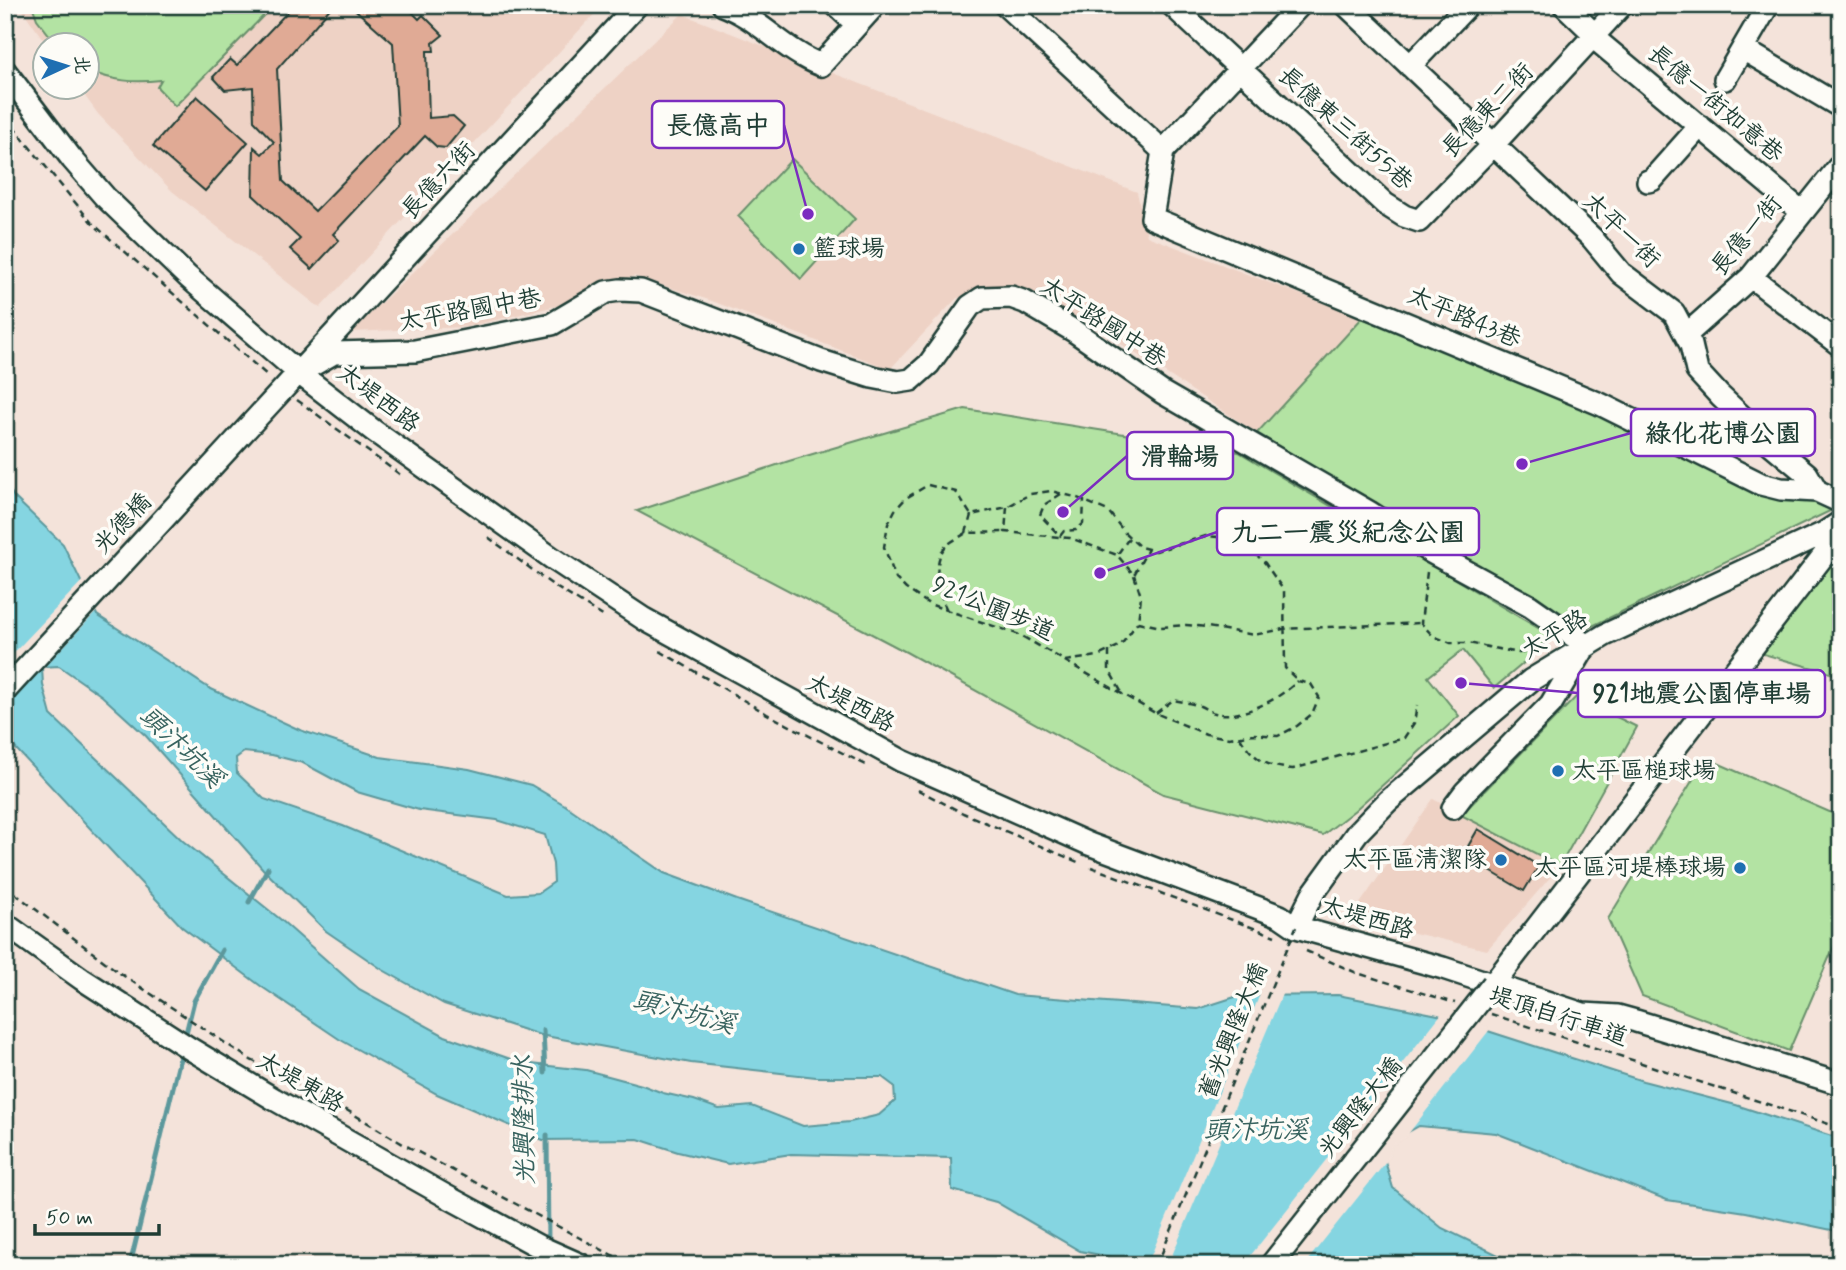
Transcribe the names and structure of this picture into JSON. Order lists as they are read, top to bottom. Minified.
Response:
{"streets":{"street":["長億一街如意巷","長億東二街","長億東三街55巷","長億六街","太平一街","長億一街","太平路國中巷","太平路43巷","太堤西路","光德橋","太平路","太堤東路","光興隆大橋"],"path":["921公園步道","堤頂自行車道","舊光興隆大橋"]},"crossings":[["長億一街如意巷","長億東二街"],["長億一街如意巷","長億一街"],["長億東二街","長億東三街55巷"],["長億東二街","太平一街"],["長億六街","太平路國中巷"],["長億六街","太堤西路"],["長億六街","光德橋"],["太平一街","長億一街"],["太平一街","太平路43巷"],["太平路國中巷","太堤西路"],["太平路國中巷","太平路"],["太堤西路","太平路"],["太堤西路","舊光興隆大橋"],["太堤西路","光興隆大橋"],["太平路","舊光興隆大橋"]],"water":["頭汴坑溪","光興隆排水"],"places":["長億高中","籃球場","綠化花博公園","滑輪場","九二一震災紀念公園","921地震公園停車場","太平區槌球場","太平區清潔隊","太平區河堤棒球場"],"scale_bar":"50 m","north":"right"}
